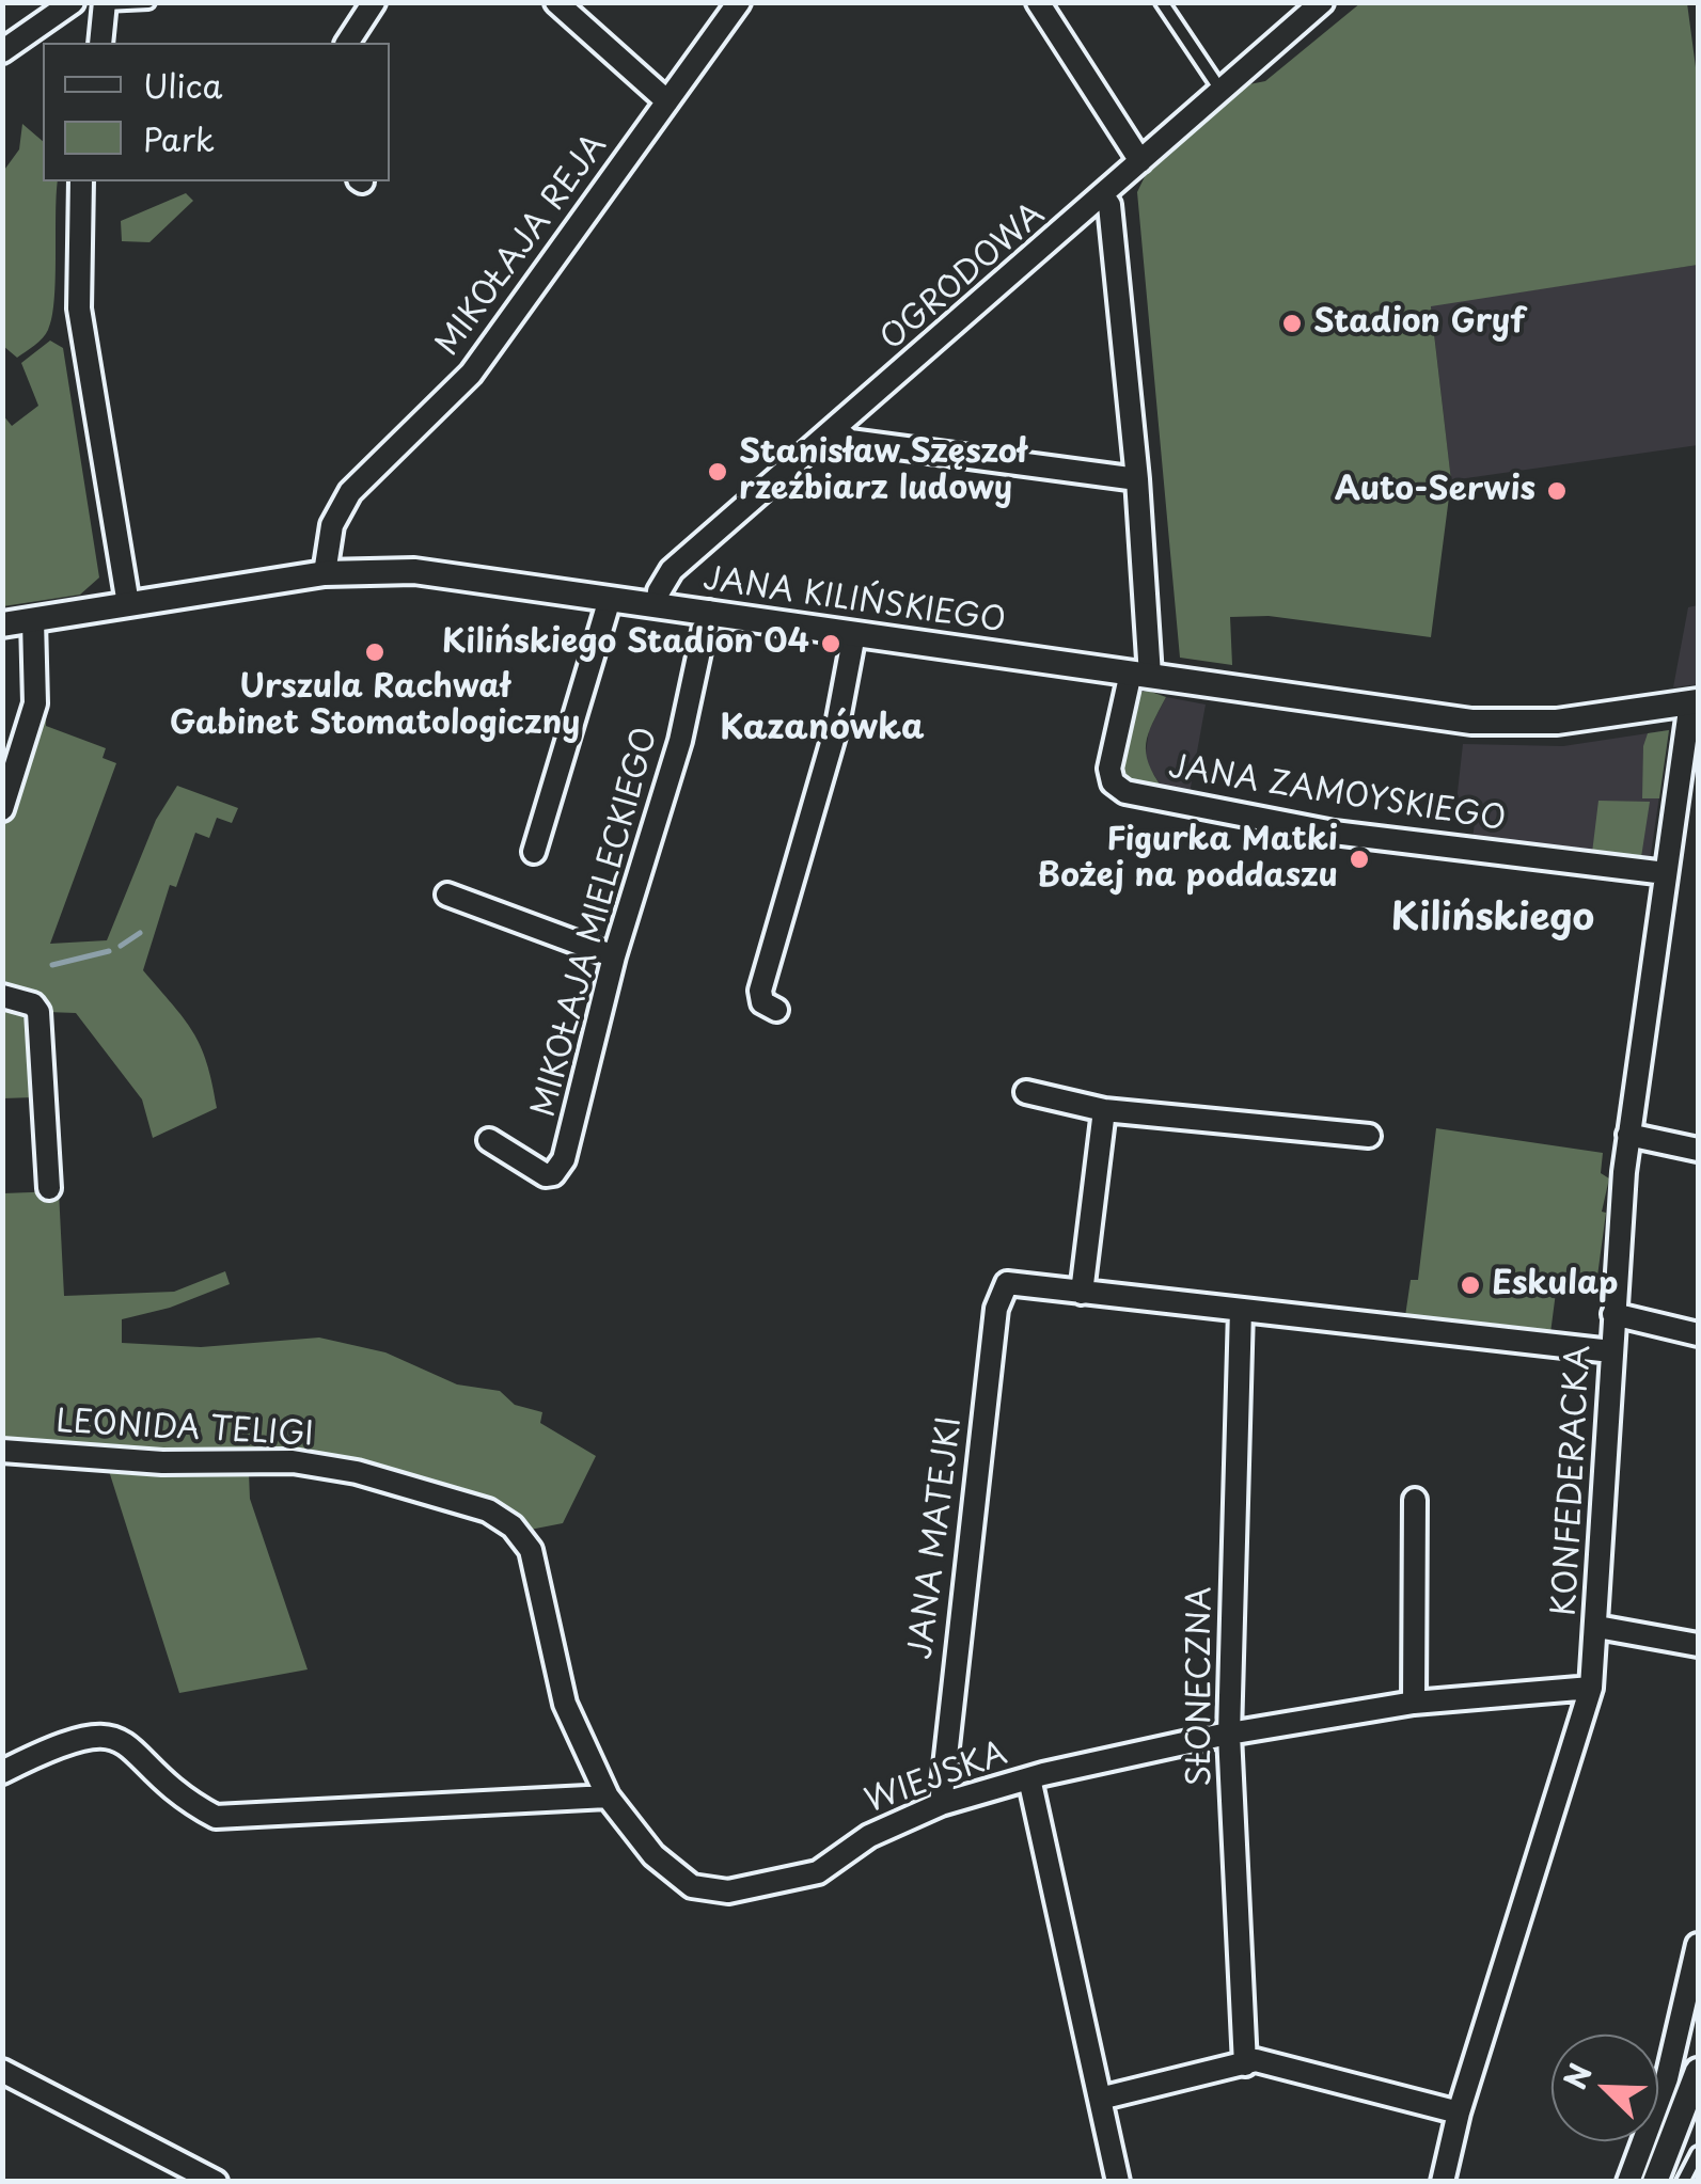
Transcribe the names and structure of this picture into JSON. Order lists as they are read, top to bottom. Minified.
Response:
{"streets":{"street":["MIKOŁAJA REJA","OGRODOWA","JANA KILIŃSKIEGO","JANA ZAMOYSKIEGO","MIKOŁAJA MIELECKIEGO","LEONIDA TELIGI","KONFEDERACKA","JANA MATEJKI","SŁONECZNA","WIEJSKA"]},"crossings":[["MIKOŁAJA REJA","JANA KILIŃSKIEGO"],["OGRODOWA","JANA KILIŃSKIEGO"],["JANA KILIŃSKIEGO","JANA ZAMOYSKIEGO"],["JANA KILIŃSKIEGO","MIKOŁAJA MIELECKIEGO"],["JANA KILIŃSKIEGO","KONFEDERACKA"],["JANA ZAMOYSKIEGO","KONFEDERACKA"],["LEONIDA TELIGI","WIEJSKA"],["KONFEDERACKA","WIEJSKA"],["JANA MATEJKI","WIEJSKA"],["SŁONECZNA","WIEJSKA"]],"districts":["Kazanówka","Kilińskiego"],"places":["Stadion Gryf","Stanisław Szęszoł rzeźbiarz ludowy","Auto-Serwis","Kilińskiego Stadion 04","Urszula Rachwał Gabinet Stomatologiczny","Figurka Matki Bożej na poddaszu","Eskulap"],"legend":["Ulica","Park"],"north":"top left"}
